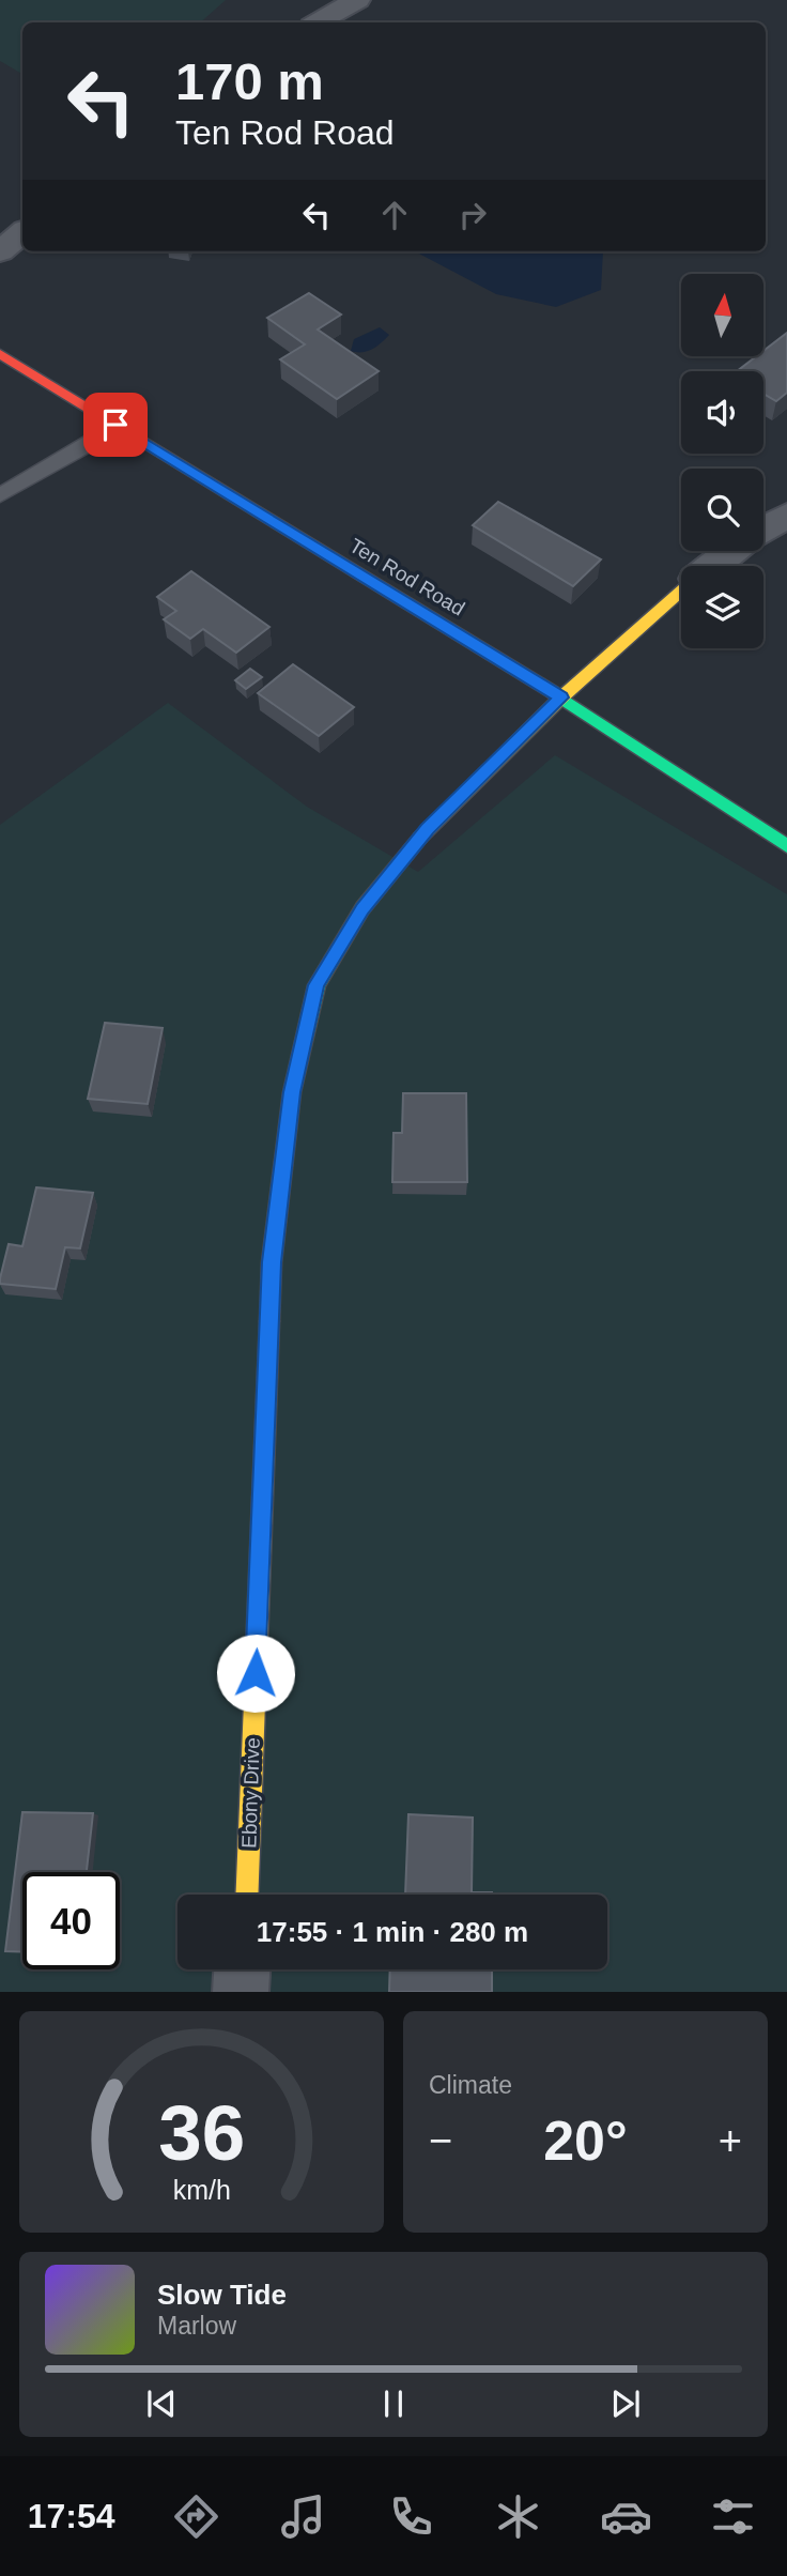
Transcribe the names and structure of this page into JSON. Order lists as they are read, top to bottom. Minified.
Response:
{"streets":{"street":["Ten Rod Road","Ebony Drive"]},"crossings":[["Ten Rod Road","Ebony Drive"]],"north":"top","page":{"turn":["170 m","Ten Rod Road"],"limit":"40","trip":"17:55 · 1 min · 280 m","tile":"Climate","heat":["−","20°","+"],"song":["Slow Tide","Marlow"],"tabs":"17:54","gauge":["36","km/h"]}}
